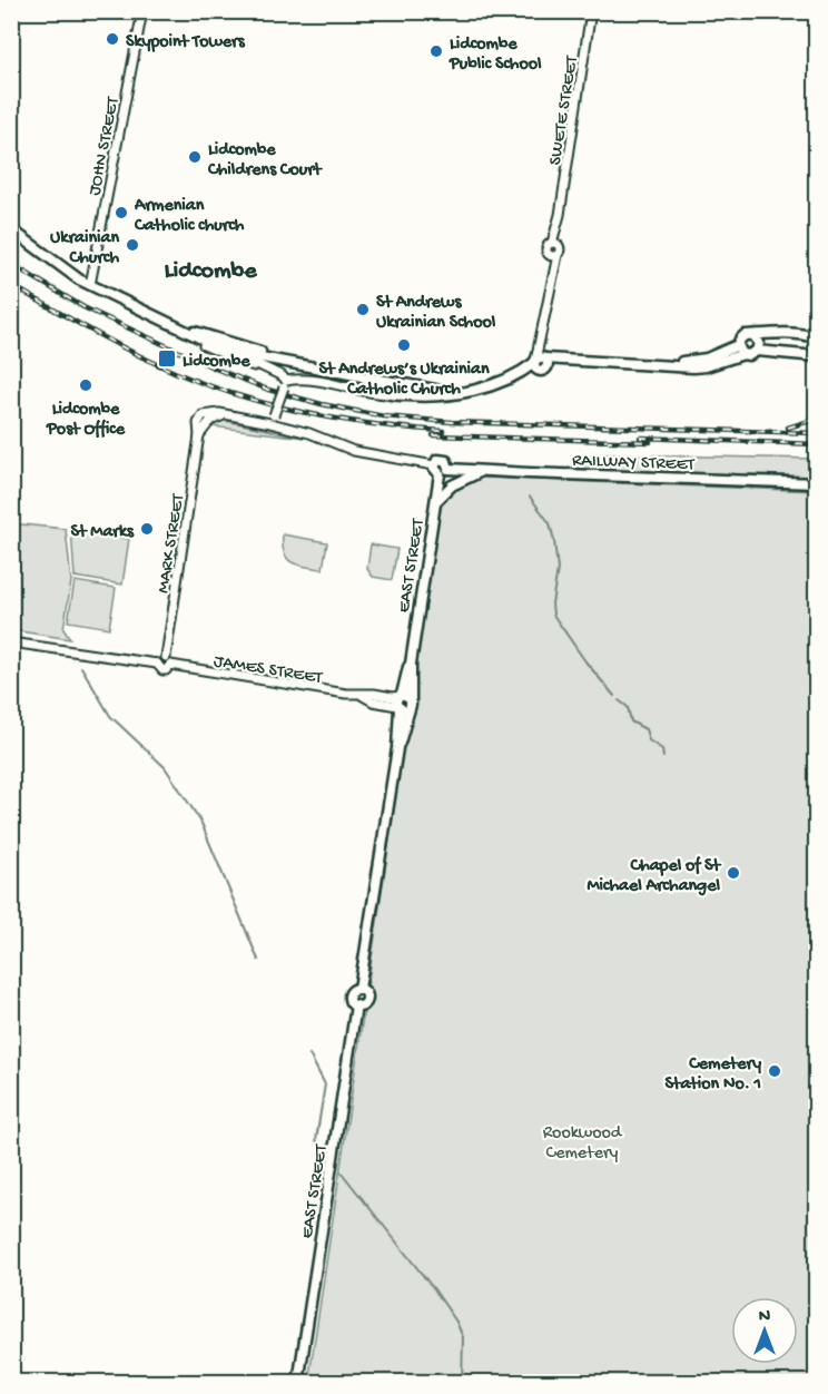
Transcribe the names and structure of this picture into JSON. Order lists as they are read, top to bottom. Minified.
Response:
{"streets":{"main road":["RAILWAY STREET","EAST STREET"],"street":["SWETE STREET","JOHN STREET","MARK STREET","JAMES STREET"]},"crossings":[["RAILWAY STREET","EAST STREET"],["MARK STREET","JAMES STREET"],["EAST STREET","JAMES STREET"]],"districts":["Lidcombe"],"parks":["Rookwood Cemetery"],"places":{"other":["Skypoint Towers","Lidcombe Public School","Lidcombe Childrens Court","Armenian Catholic church","Ukrainian Church","St Andrews Ukrainian School","St Andrews’s Ukrainian Catholic Church","Lidcombe Post Office","St Marks","Chapel of St Michael Archangel","Cemetery Station No. 1"],"transit":["Lidcombe"]},"north":"top"}
